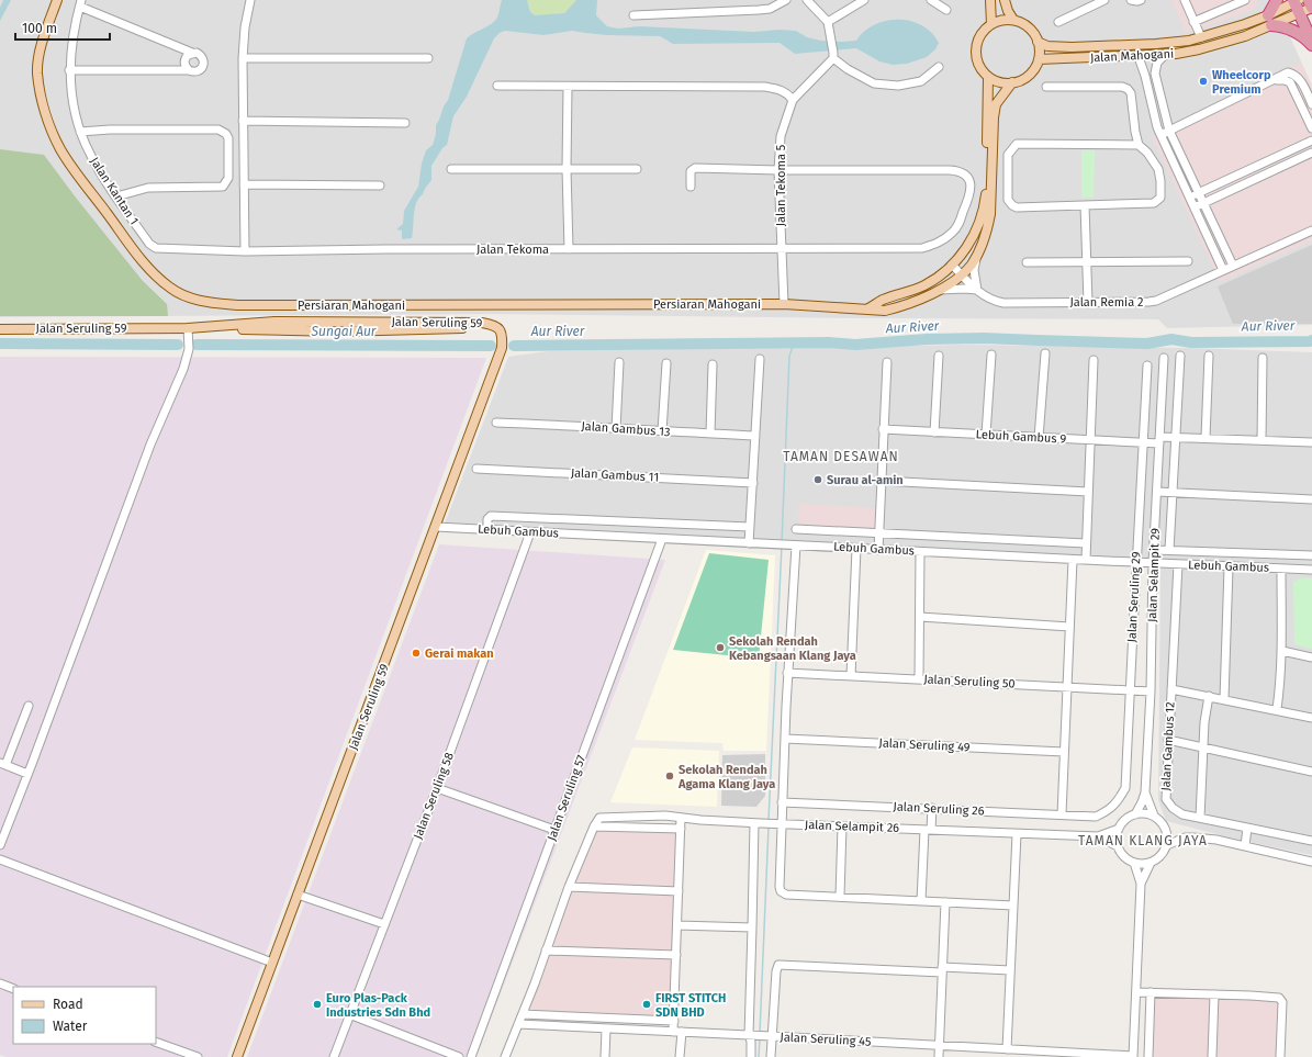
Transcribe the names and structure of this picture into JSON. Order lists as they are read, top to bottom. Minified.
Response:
{"streets":{"main road":["Jalan Mahogani","Persiaran Mahogani","Jalan Seruling 59"],"street":["Jalan Tekoma 5","Jalan Kantan 1","Jalan Tekoma","Jalan Remia 2","Jalan Gambus 13","Lebuh Gambus 9","Jalan Gambus 11","Lebuh Gambus","Jalan Selampit 29","Jalan Seruling 29","Jalan Seruling 50","Jalan Seruling 49","Jalan Gambus 12","Jalan Seruling 58","Jalan Seruling 57","Jalan Seruling 26","Jalan Selampit 26","Jalan Seruling 45"]},"crossings":[["Jalan Mahogani","Persiaran Mahogani"],["Jalan Tekoma 5","Jalan Tekoma"],["Jalan Tekoma 5","Persiaran Mahogani"],["Jalan Kantan 1","Jalan Tekoma"],["Jalan Remia 2","Persiaran Mahogani"],["Jalan Seruling 59","Lebuh Gambus"],["Lebuh Gambus 9","Jalan Selampit 29"],["Lebuh Gambus 9","Jalan Seruling 29"],["Lebuh Gambus","Jalan Selampit 29"],["Lebuh Gambus","Jalan Seruling 29"],["Lebuh Gambus","Jalan Gambus 12"],["Lebuh Gambus","Jalan Seruling 58"],["Lebuh Gambus","Jalan Seruling 57"],["Jalan Selampit 29","Jalan Seruling 50"],["Jalan Selampit 29","Jalan Selampit 26"],["Jalan Seruling 29","Jalan Seruling 50"],["Jalan Seruling 29","Jalan Seruling 26"]],"districts":["TAMAN DESAWAN","TAMAN KLANG JAYA"],"water":["Aur River","Sungai Aur"],"places":["Wheelcorp Premium","Surau al-amin","Sekolah Rendah Kebangsaan Klang Jaya","Gerai makan","Sekolah Rendah Agama Klang Jaya","Euro Plas-Pack Industries Sdn Bhd","FIRST STITCH SDN BHD"],"legend":["Road","Water"],"scale_bar":"100 m"}
